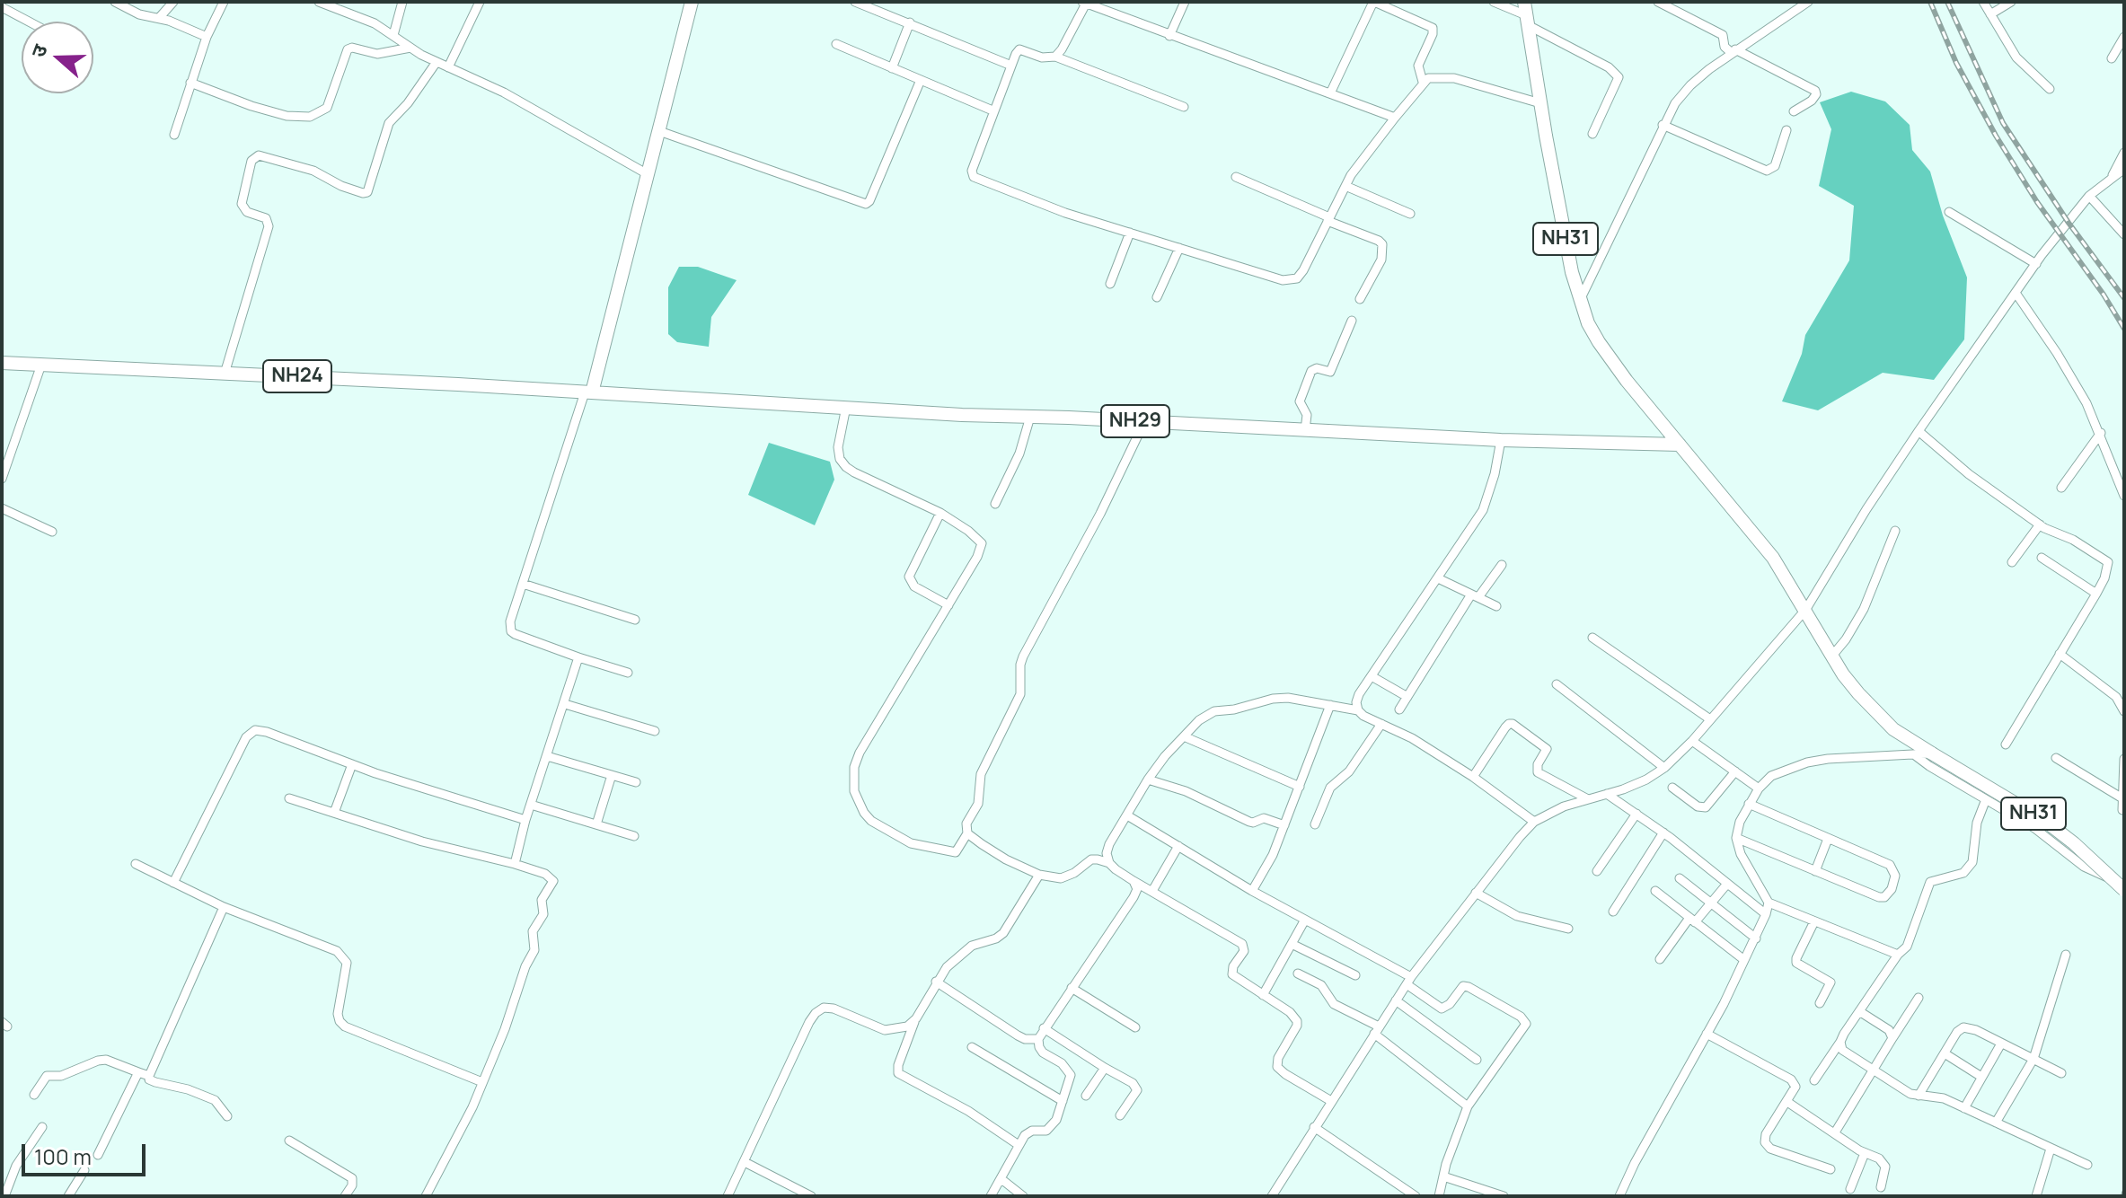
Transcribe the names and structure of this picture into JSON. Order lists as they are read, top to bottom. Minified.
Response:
{"streets":{"highway":["NH31","NH24","NH29"]},"crossings":[["NH31","NH29"],["NH24","NH29"]],"scale_bar":"100 m","north":"left"}
